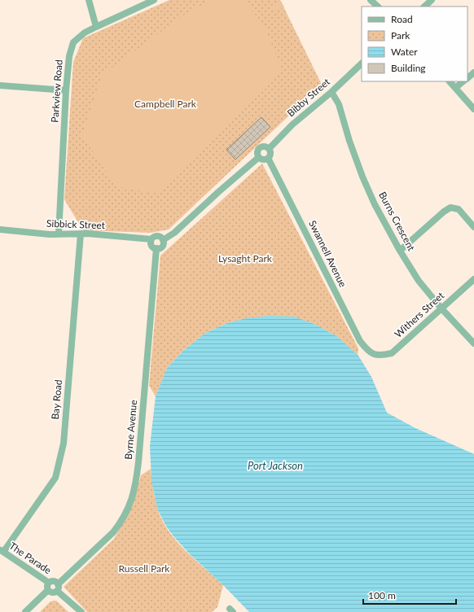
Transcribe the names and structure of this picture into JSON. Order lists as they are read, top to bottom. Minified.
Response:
{"streets":{"street":["Parkview Road","Bibby Street","Burns Crescent","Sibbick Street","Swannell Avenue","Withers Street","Bay Road","Byrne Avenue","The Parade"]},"crossings":[["Parkview Road","Sibbick Street"],["Bibby Street","Burns Crescent"],["Bibby Street","Swannell Avenue"],["Burns Crescent","Withers Street"],["Sibbick Street","Bay Road"],["Sibbick Street","Byrne Avenue"],["Swannell Avenue","Withers Street"],["Bay Road","The Parade"],["Byrne Avenue","The Parade"]],"water":["Port Jackson"],"parks":["Campbell Park","Lysaght Park","Russell Park"],"legend":["Road","Park","Water","Building"],"scale_bar":"100 m"}
